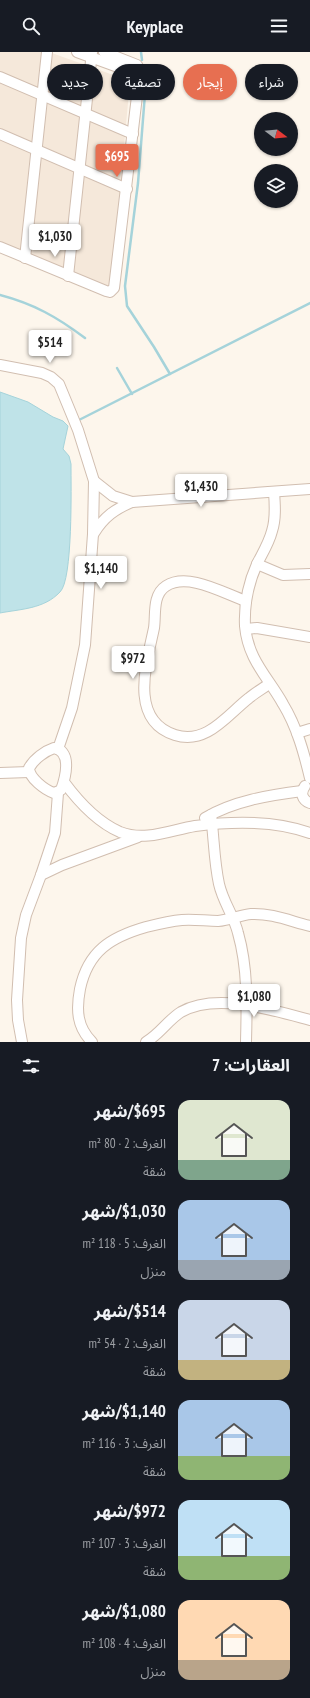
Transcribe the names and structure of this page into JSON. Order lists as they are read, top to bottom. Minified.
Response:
{"north":"right","page":{"header":"Keyplace","chip":["شراء","إيجار","تصفية","جديد"],"price":["$695","$1,030","$514","$1,430","$1,140","$972","$1,080"],"heading":"العقارات: 7","list":[{"name":"$695/شهر","note":"الغرف: 2 · 80 m² · شقة"},{"name":"$1,030/شهر","note":"الغرف: 5 · 118 m² · منزل"},{"name":"$514/شهر","note":"الغرف: 2 · 54 m² · شقة"},{"name":"$1,140/شهر","note":"الغرف: 3 · 116 m² · شقة"},{"name":"$972/شهر","note":"الغرف: 3 · 107 m² · شقة"},{"name":"$1,080/شهر","note":"الغرف: 4 · 108 m² · منزل"}]}}
